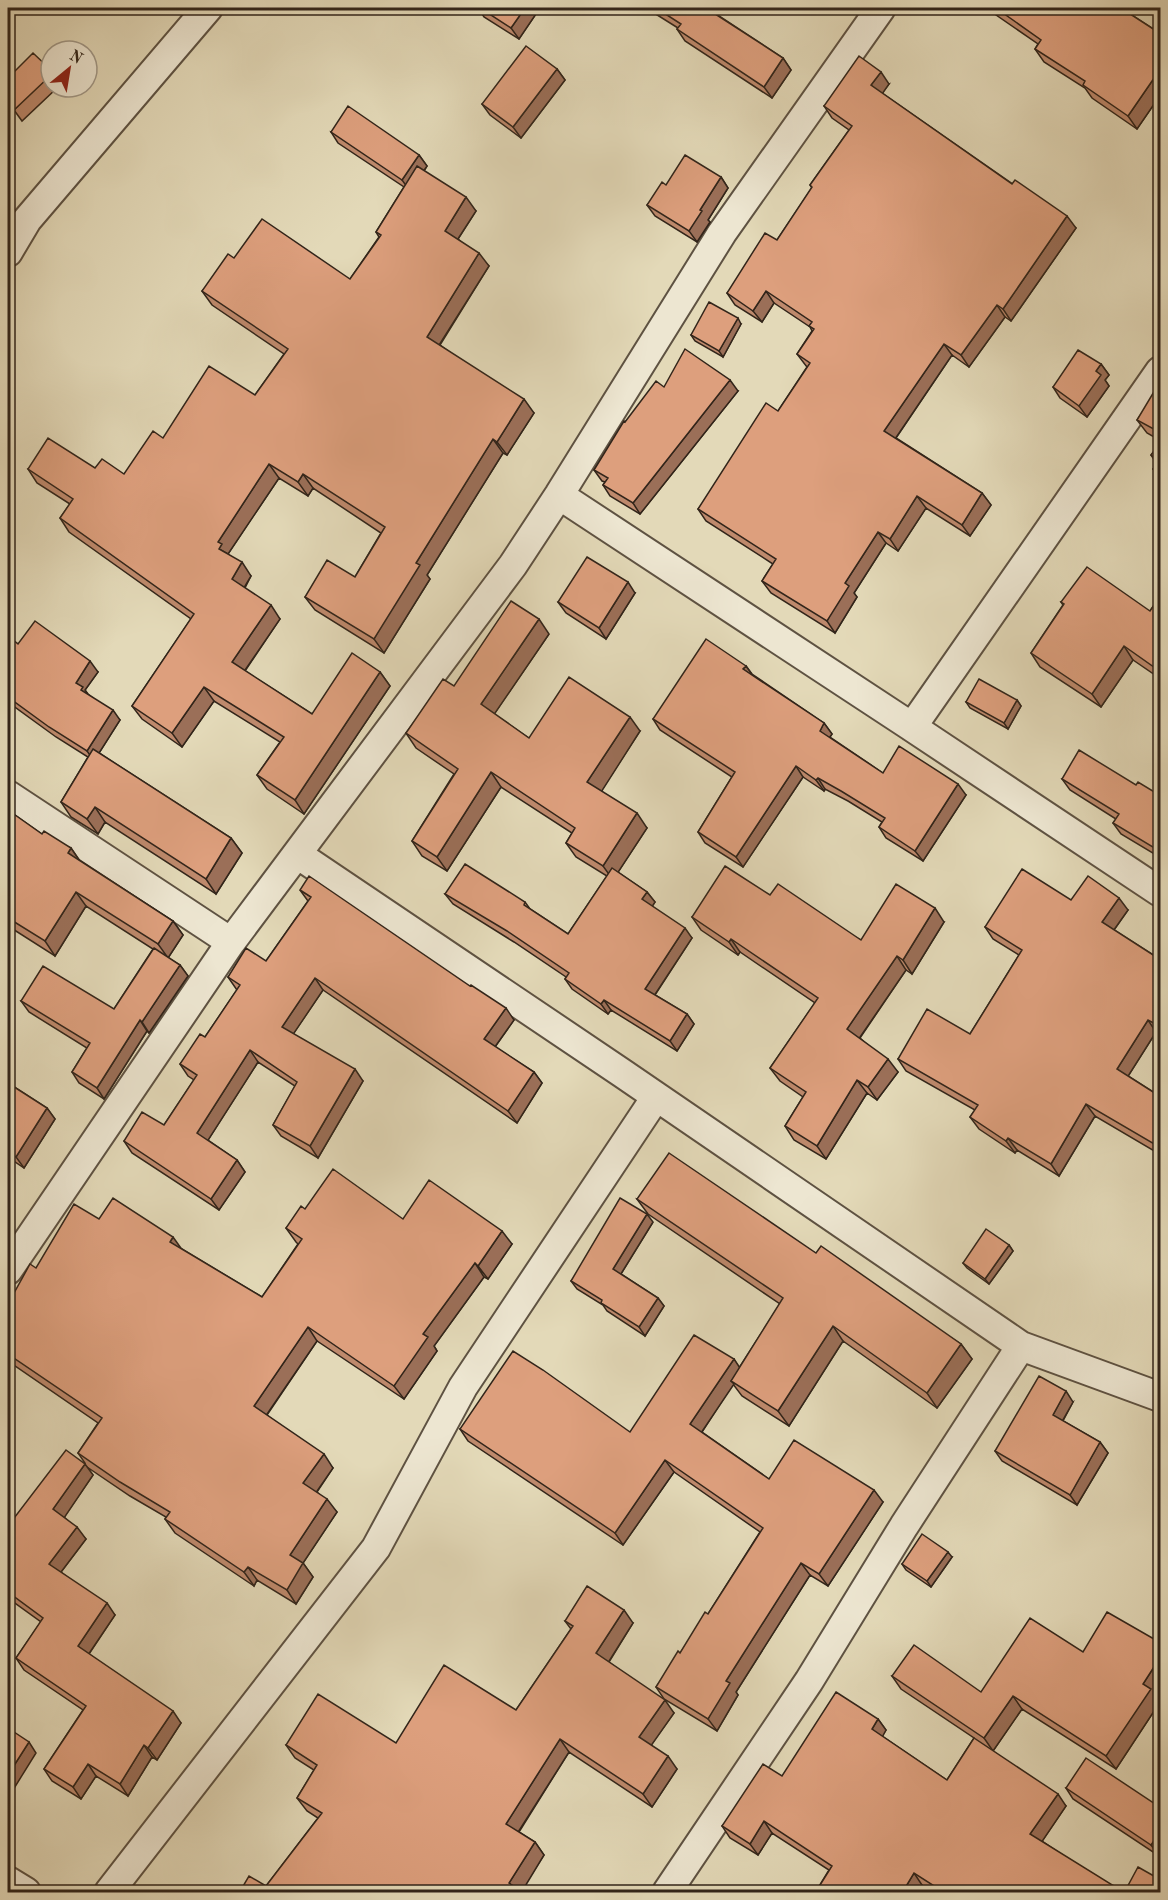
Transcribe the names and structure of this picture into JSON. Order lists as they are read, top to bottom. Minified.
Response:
{"north":"top right"}
